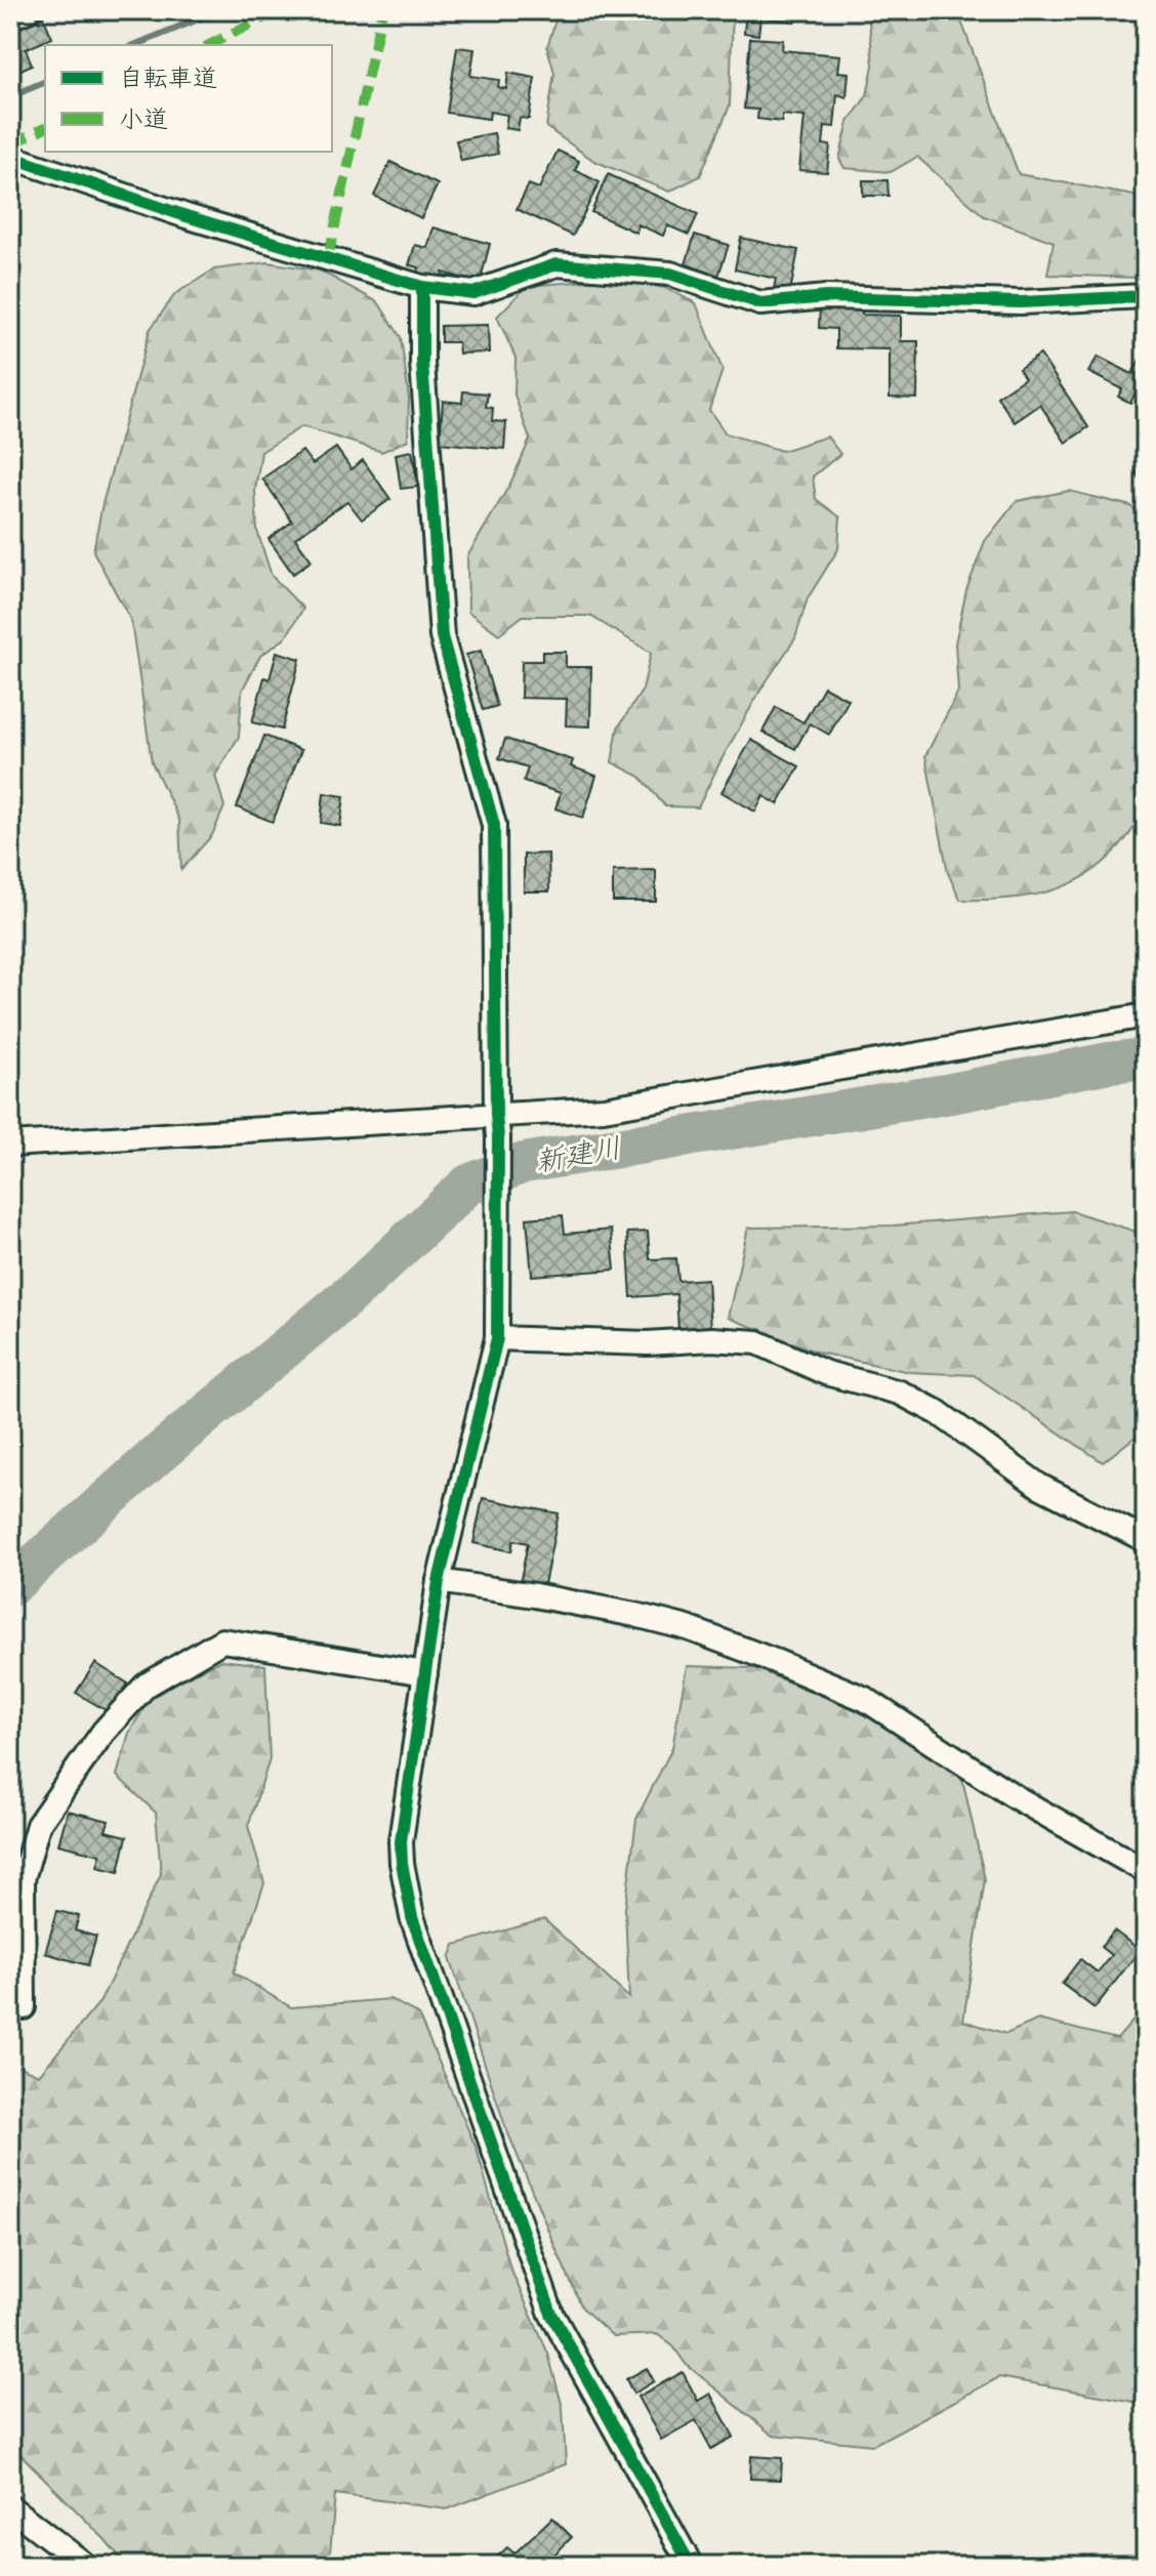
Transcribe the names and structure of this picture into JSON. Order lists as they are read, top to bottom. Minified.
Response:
{"water":["新建川"],"legend":["自転車道","小道"]}
